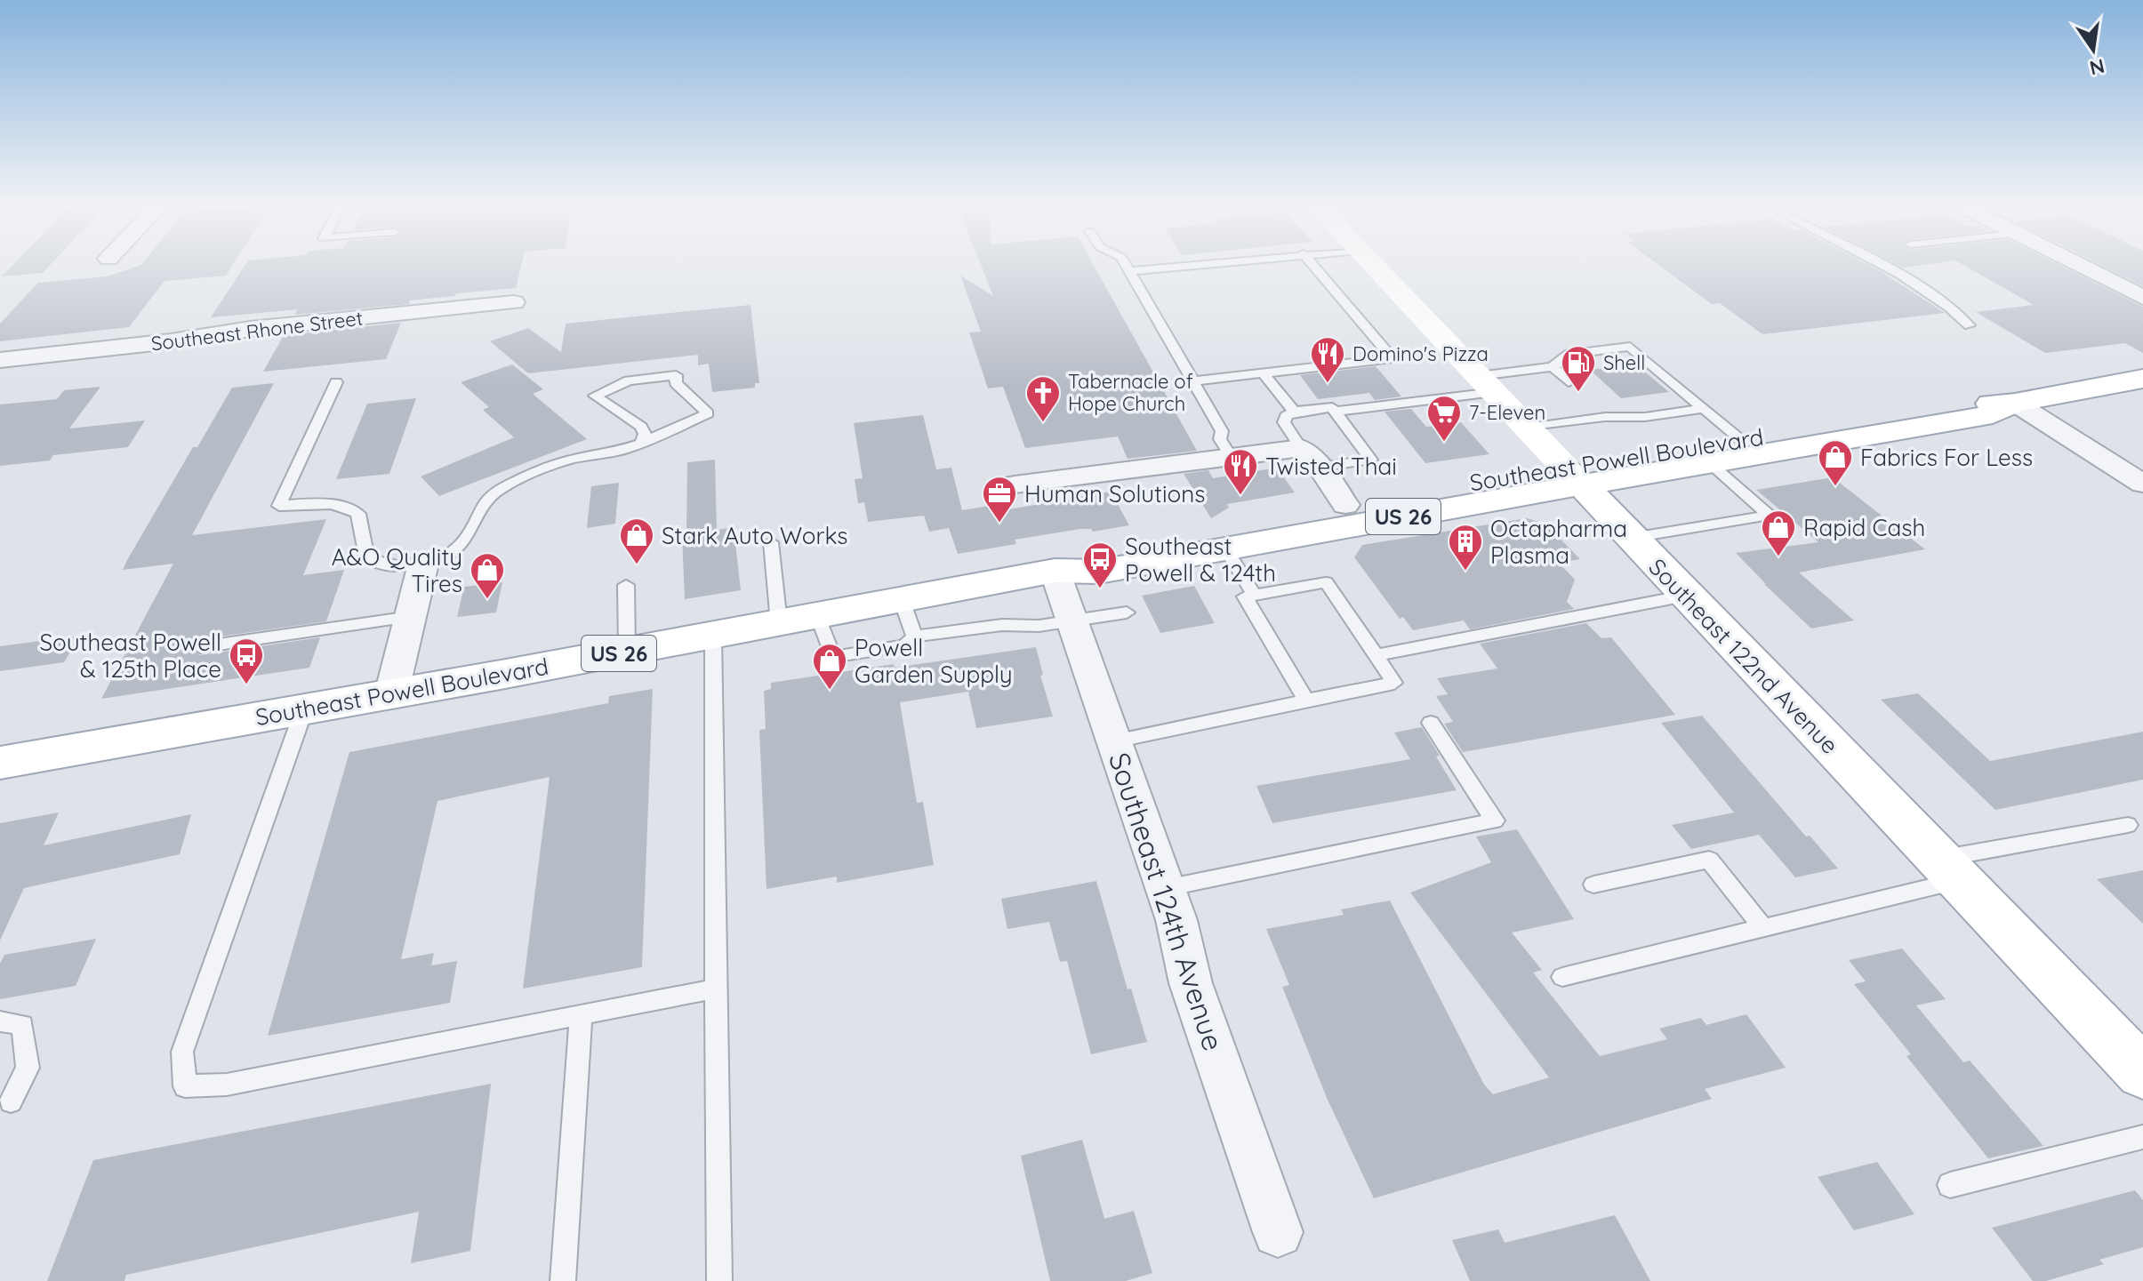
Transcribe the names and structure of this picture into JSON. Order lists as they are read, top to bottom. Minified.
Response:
{"streets":{"main road":["Southeast Powell Boulevard","US 26","Southeast 122nd Avenue"],"street":["Southeast Rhone Street","Southeast 124th Avenue"]},"crossings":[["Southeast Powell Boulevard","Southeast 122nd Avenue"],["Southeast Powell Boulevard","Southeast 124th Avenue"]],"places":{"restaurant":["Domino's Pizza","Twisted Thai"],"fuel station":["Shell"],"church":["Tabernacle of Hope Church"],"supermarket":["7-Eleven"],"shop":["Fabrics For Less","Rapid Cash","Stark Auto Works","A&O Quality Tires","Powell Garden Supply"],"office":["Human Solutions"],"building":["Octapharma Plasma"],"bus stop":["Southeast Powell & 124th","Southeast Powell & 125th Place"]},"north":"bottom"}
